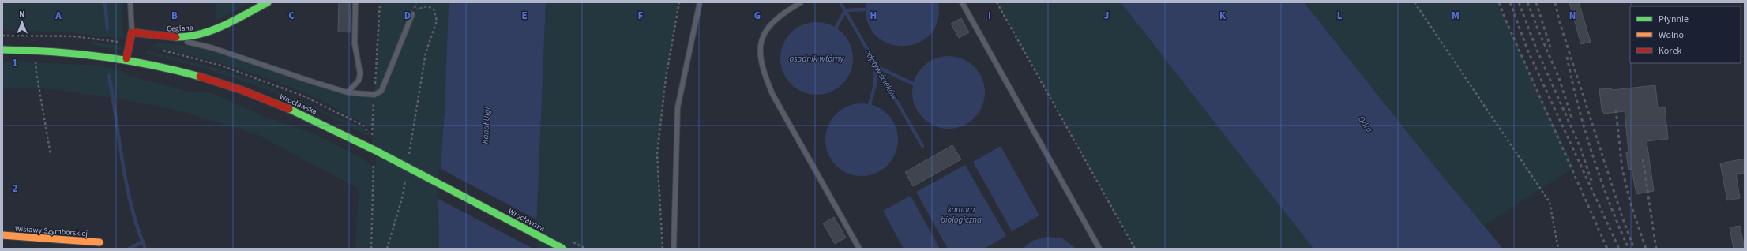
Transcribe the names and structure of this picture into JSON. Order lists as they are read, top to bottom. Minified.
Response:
{"streets":{"main road":["Ceglana","Wrocławska","Wisławy Szymborskiej"]},"water":["osadnik wtórny","odpływ ścieków","Odra","Kanał Ulgi","komora biologiczna"],"legend":["Płynnie","Wolno","Korek"],"north":"top","grid":{"columns":["A","B","C","D","E","F","G","H","I","J","K","L","M","N"],"rows":["1","2"]}}
